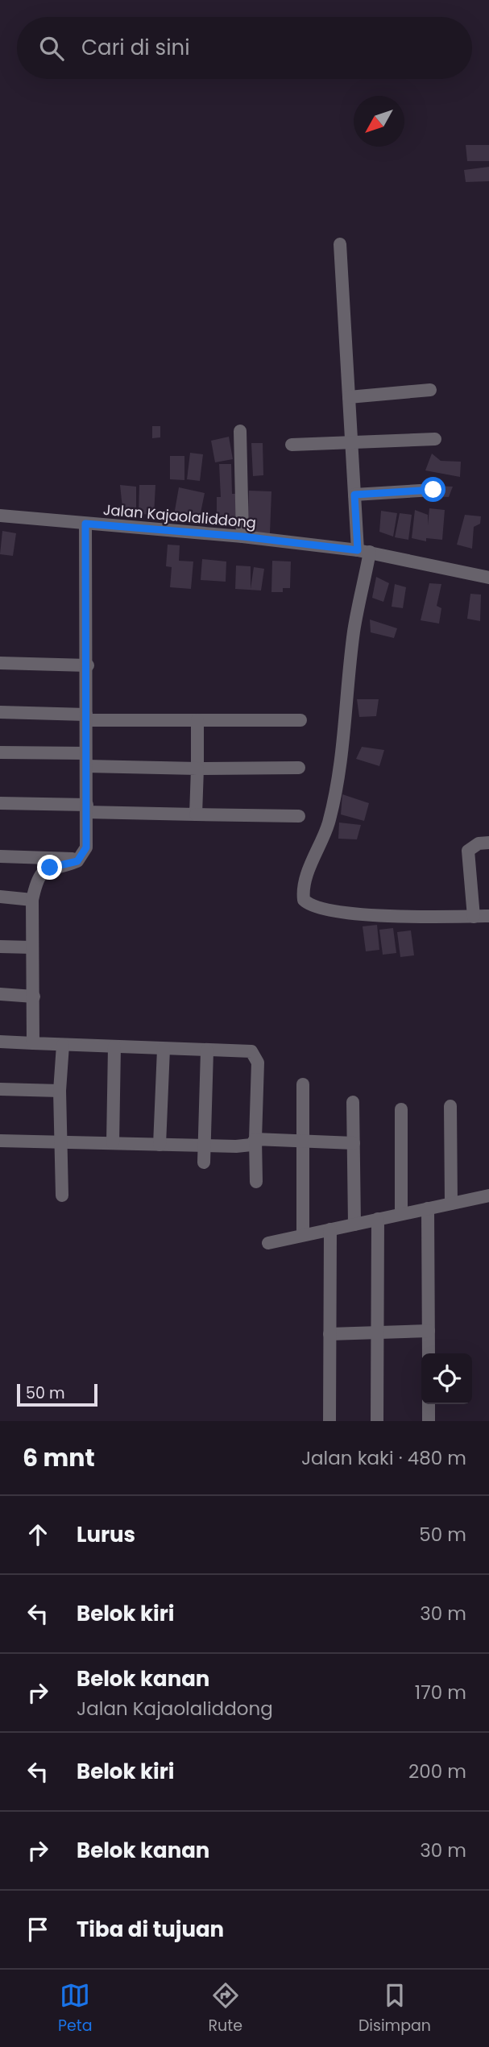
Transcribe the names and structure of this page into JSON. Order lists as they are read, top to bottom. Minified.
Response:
{"streets":{"street":["Jalan Kajaolaliddong"]},"scale_bar":"50 m","north":"bottom left","page":{"search":"Cari di sini","scale":"50 m","heading":["6 mnt","Jalan kaki · 480 m"],"list":[["Lurus","50 m"],["Belok kiri","30 m"],["Belok kanan","Jalan Kajaolaliddong","170 m"],["Belok kiri","200 m"],["Belok kanan","30 m"],"Tiba di tujuan"],"nav":["Peta","Rute","Disimpan"]}}
